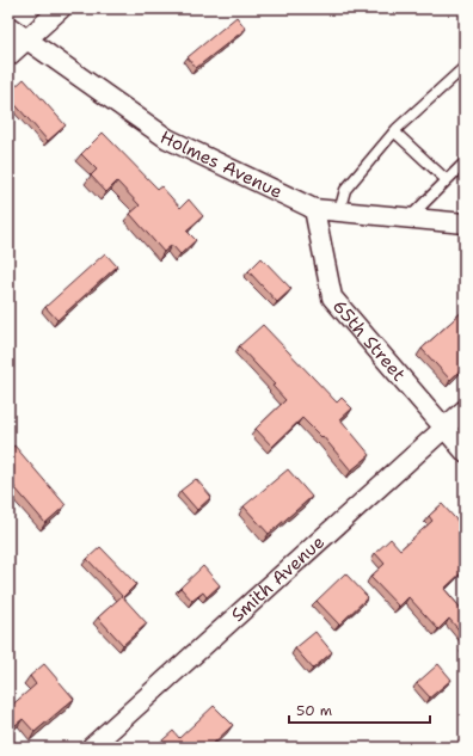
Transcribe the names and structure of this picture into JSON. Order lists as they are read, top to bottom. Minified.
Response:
{"streets":{"street":["Holmes Avenue","65th Street","Smith Avenue"]},"crossings":[["Holmes Avenue","65th Street"],["65th Street","Smith Avenue"]],"scale_bar":"50 m"}
